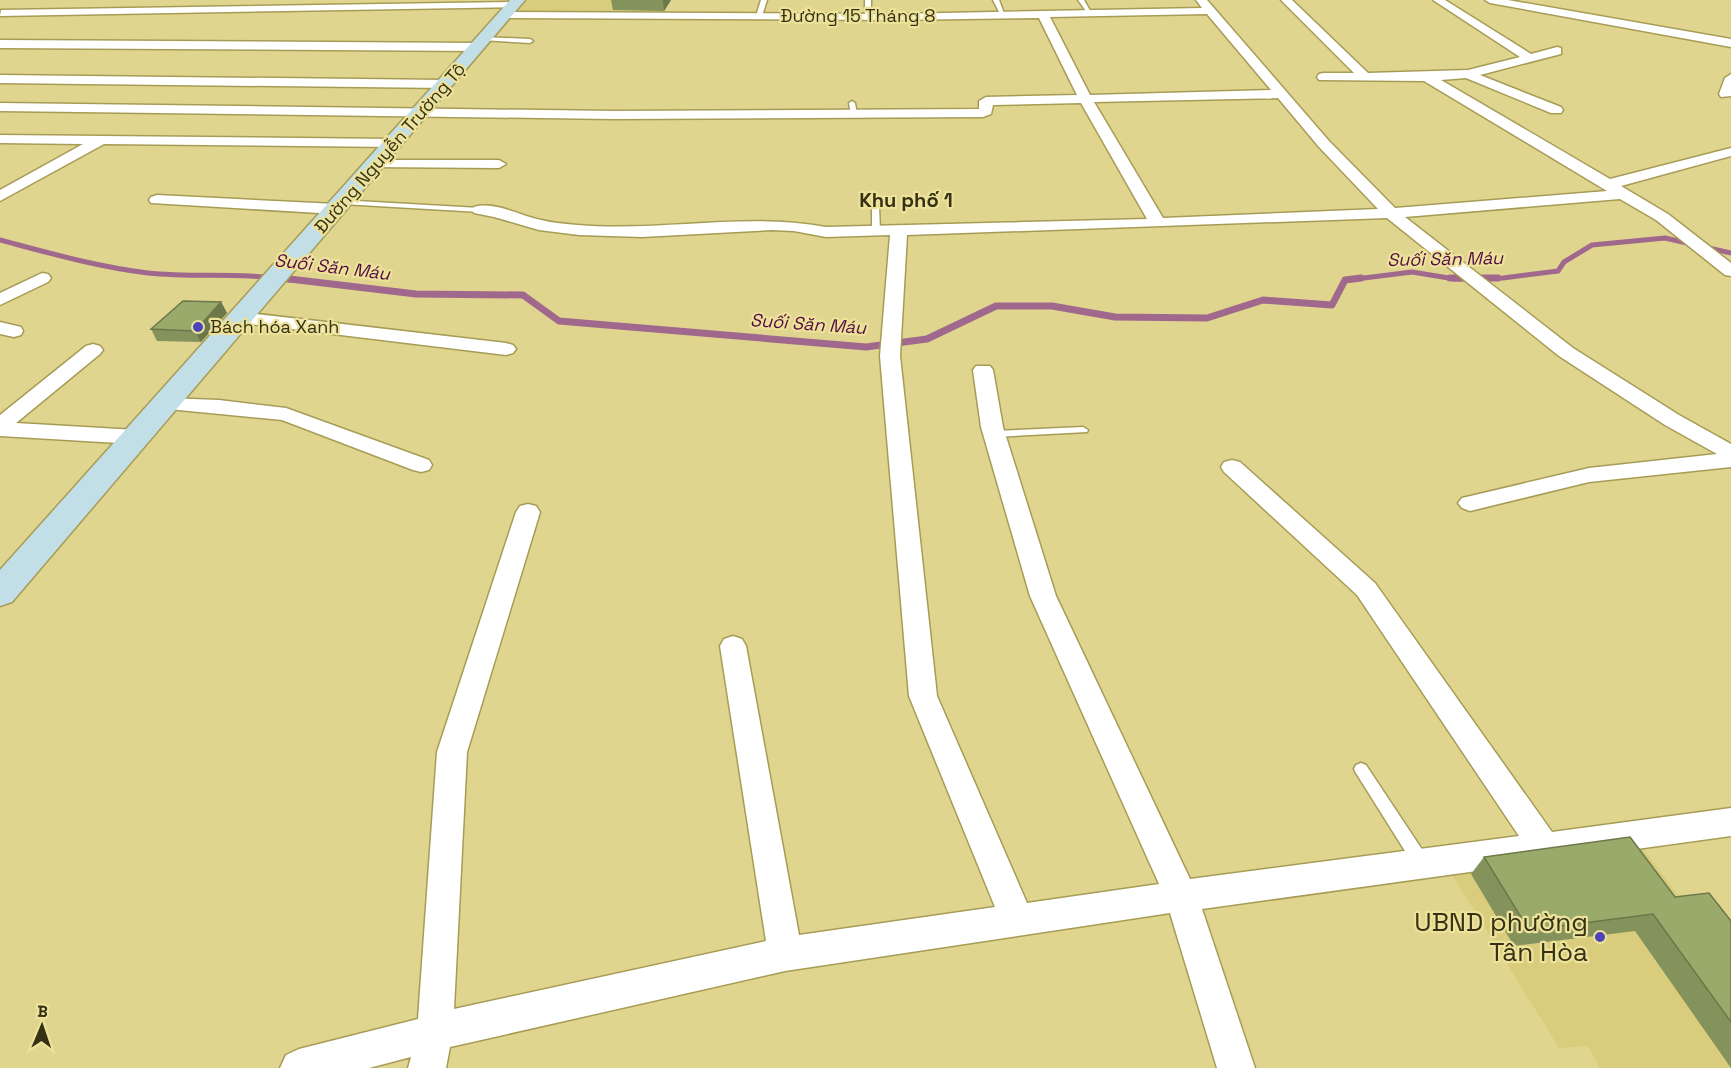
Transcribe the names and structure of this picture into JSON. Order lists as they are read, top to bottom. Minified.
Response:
{"streets":{"main road":["Đường Nguyễn Trường Tộ"],"street":["Đường 15 Tháng 8"]},"crossings":[["Đường 15 Tháng 8","Đường Nguyễn Trường Tộ"]],"districts":["Khu phố 1"],"water":["Suối Săn Máu"],"places":["Bách hóa Xanh","UBND phường Tân Hòa"],"north":"top"}
